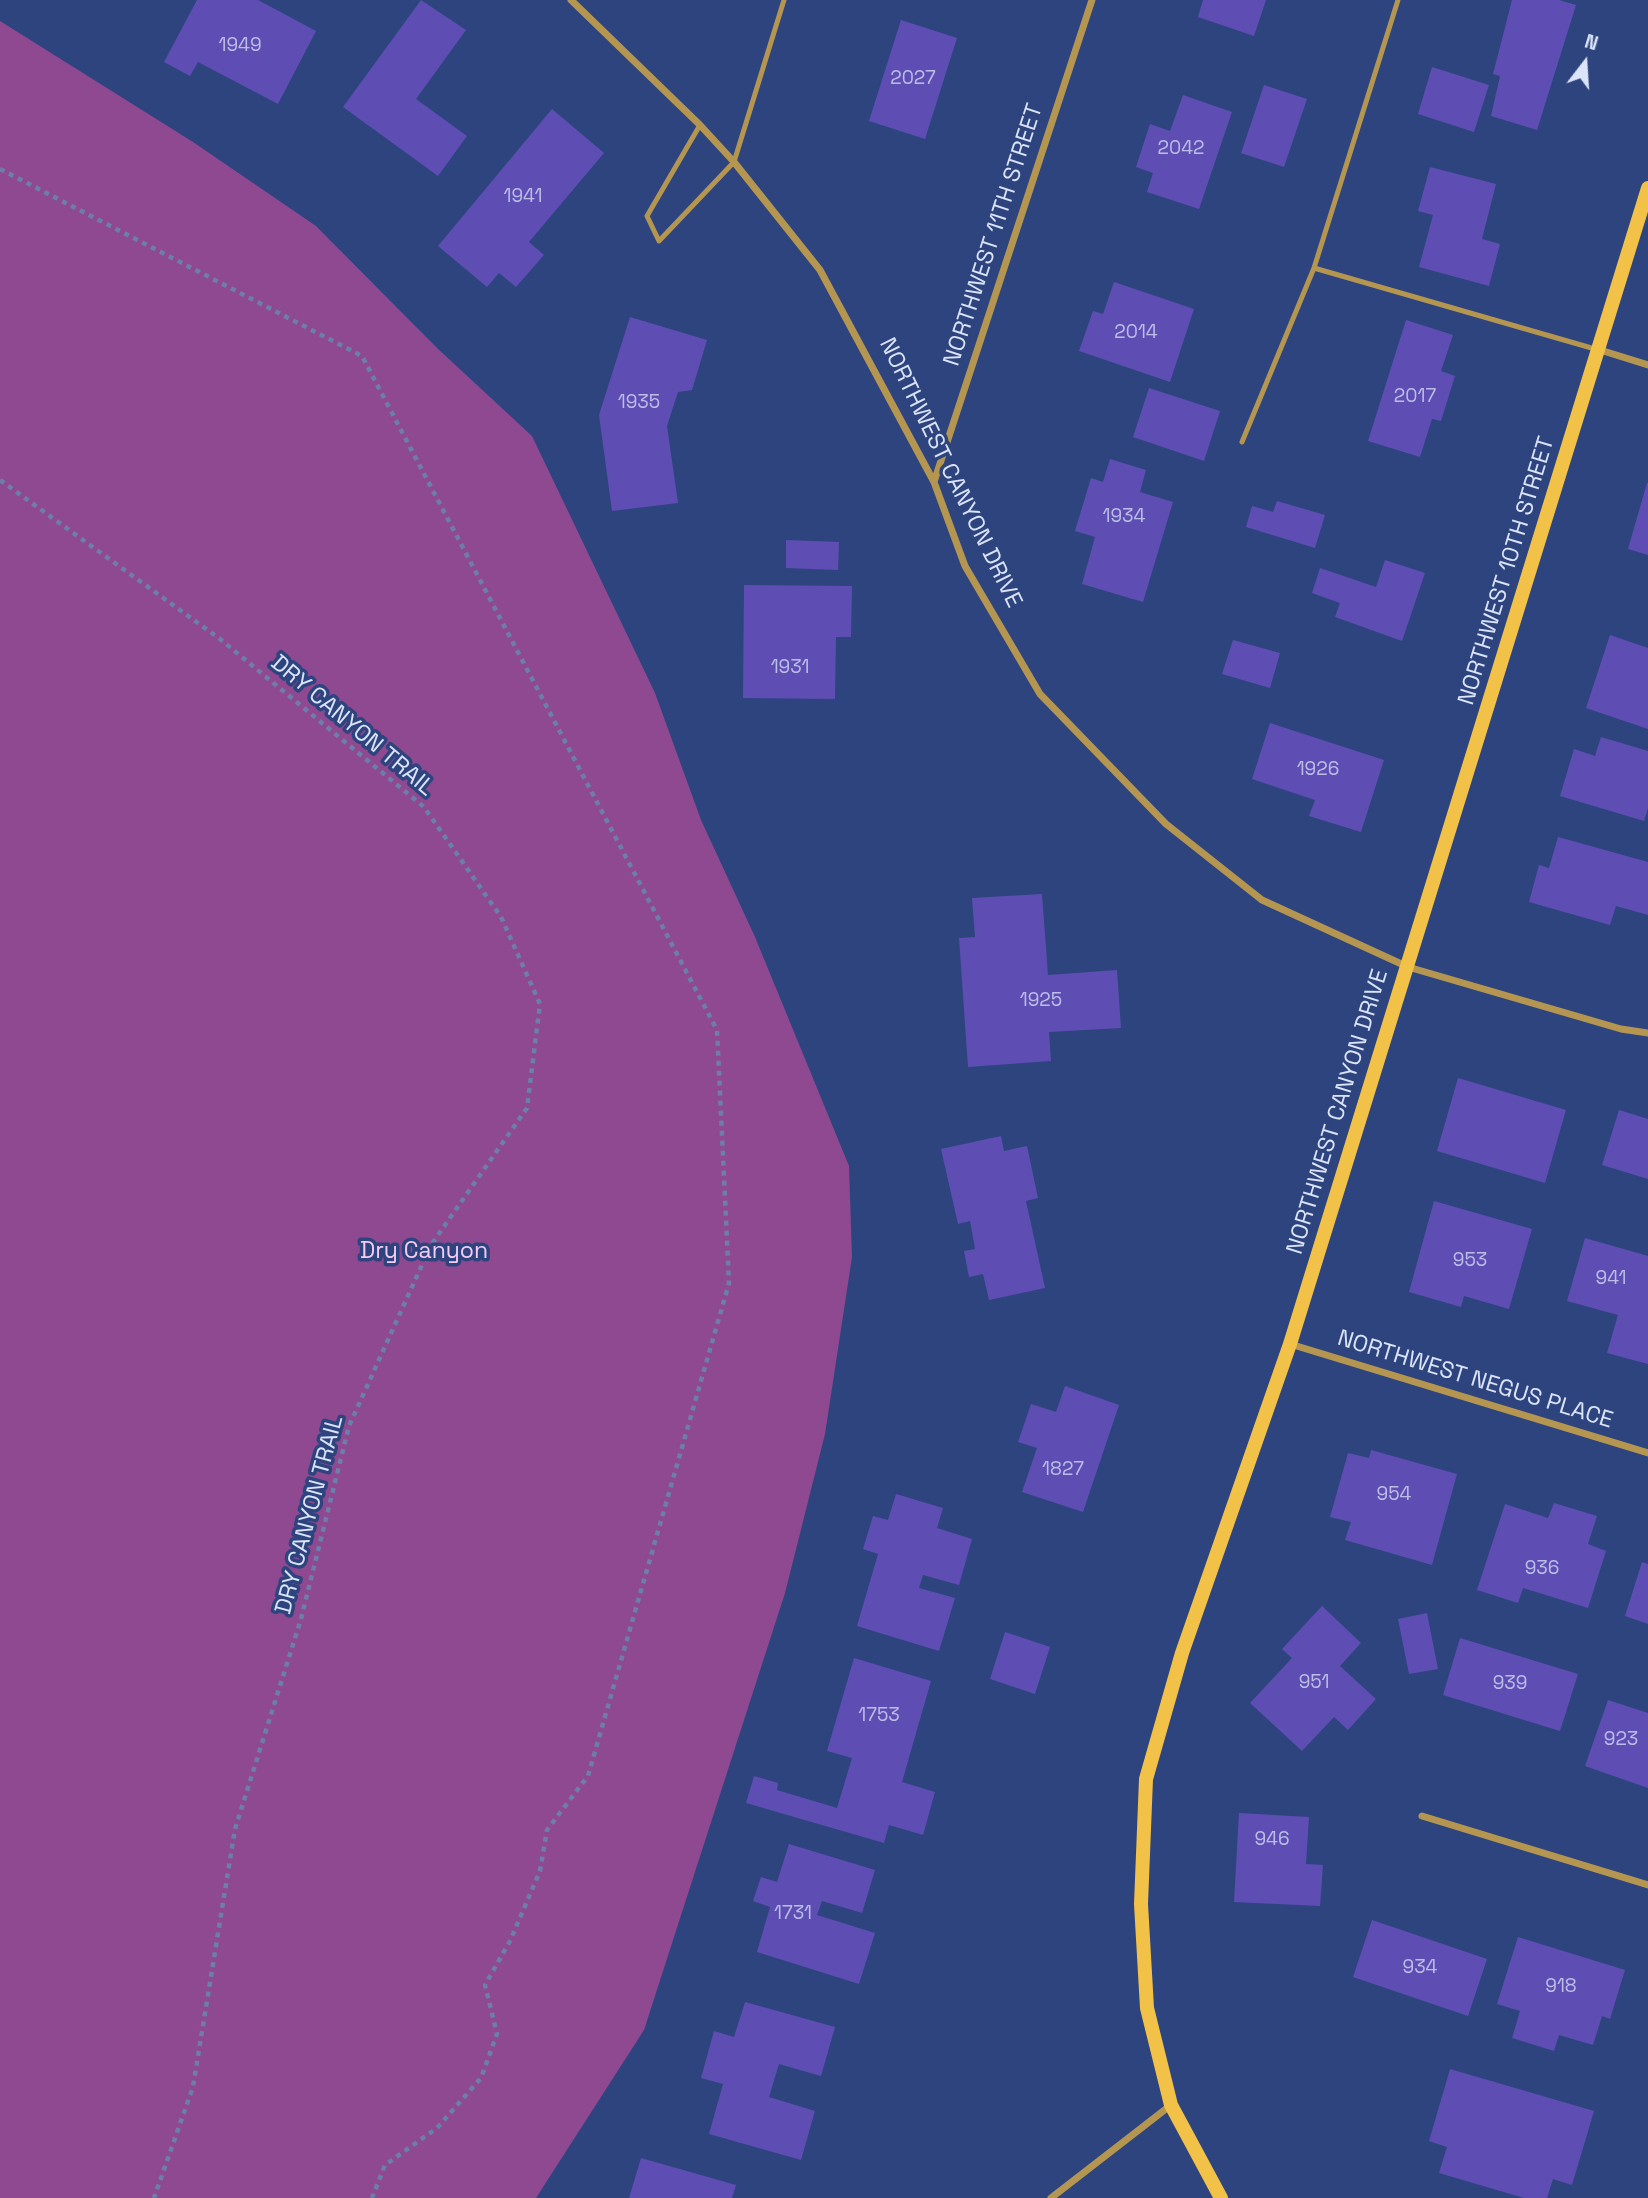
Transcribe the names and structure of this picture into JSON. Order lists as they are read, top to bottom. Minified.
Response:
{"streets":{"street":["NORTHWEST 11TH STREET","NORTHWEST CANYON DRIVE","NORTHWEST 10TH STREET","NORTHWEST NEGUS PLACE"],"path":["DRY CANYON TRAIL"]},"crossings":[["NORTHWEST 11TH STREET","NORTHWEST CANYON DRIVE"],["NORTHWEST CANYON DRIVE","NORTHWEST 10TH STREET"],["NORTHWEST CANYON DRIVE","NORTHWEST NEGUS PLACE"]],"parks":["Dry Canyon"],"house_numbers":["1949","2027","2042","1941","2014","2017","1935","1934","1931","1926","1925","953","941","1827","954","936","951","939","1753","923","946","1731","934","918"],"north":"top"}
